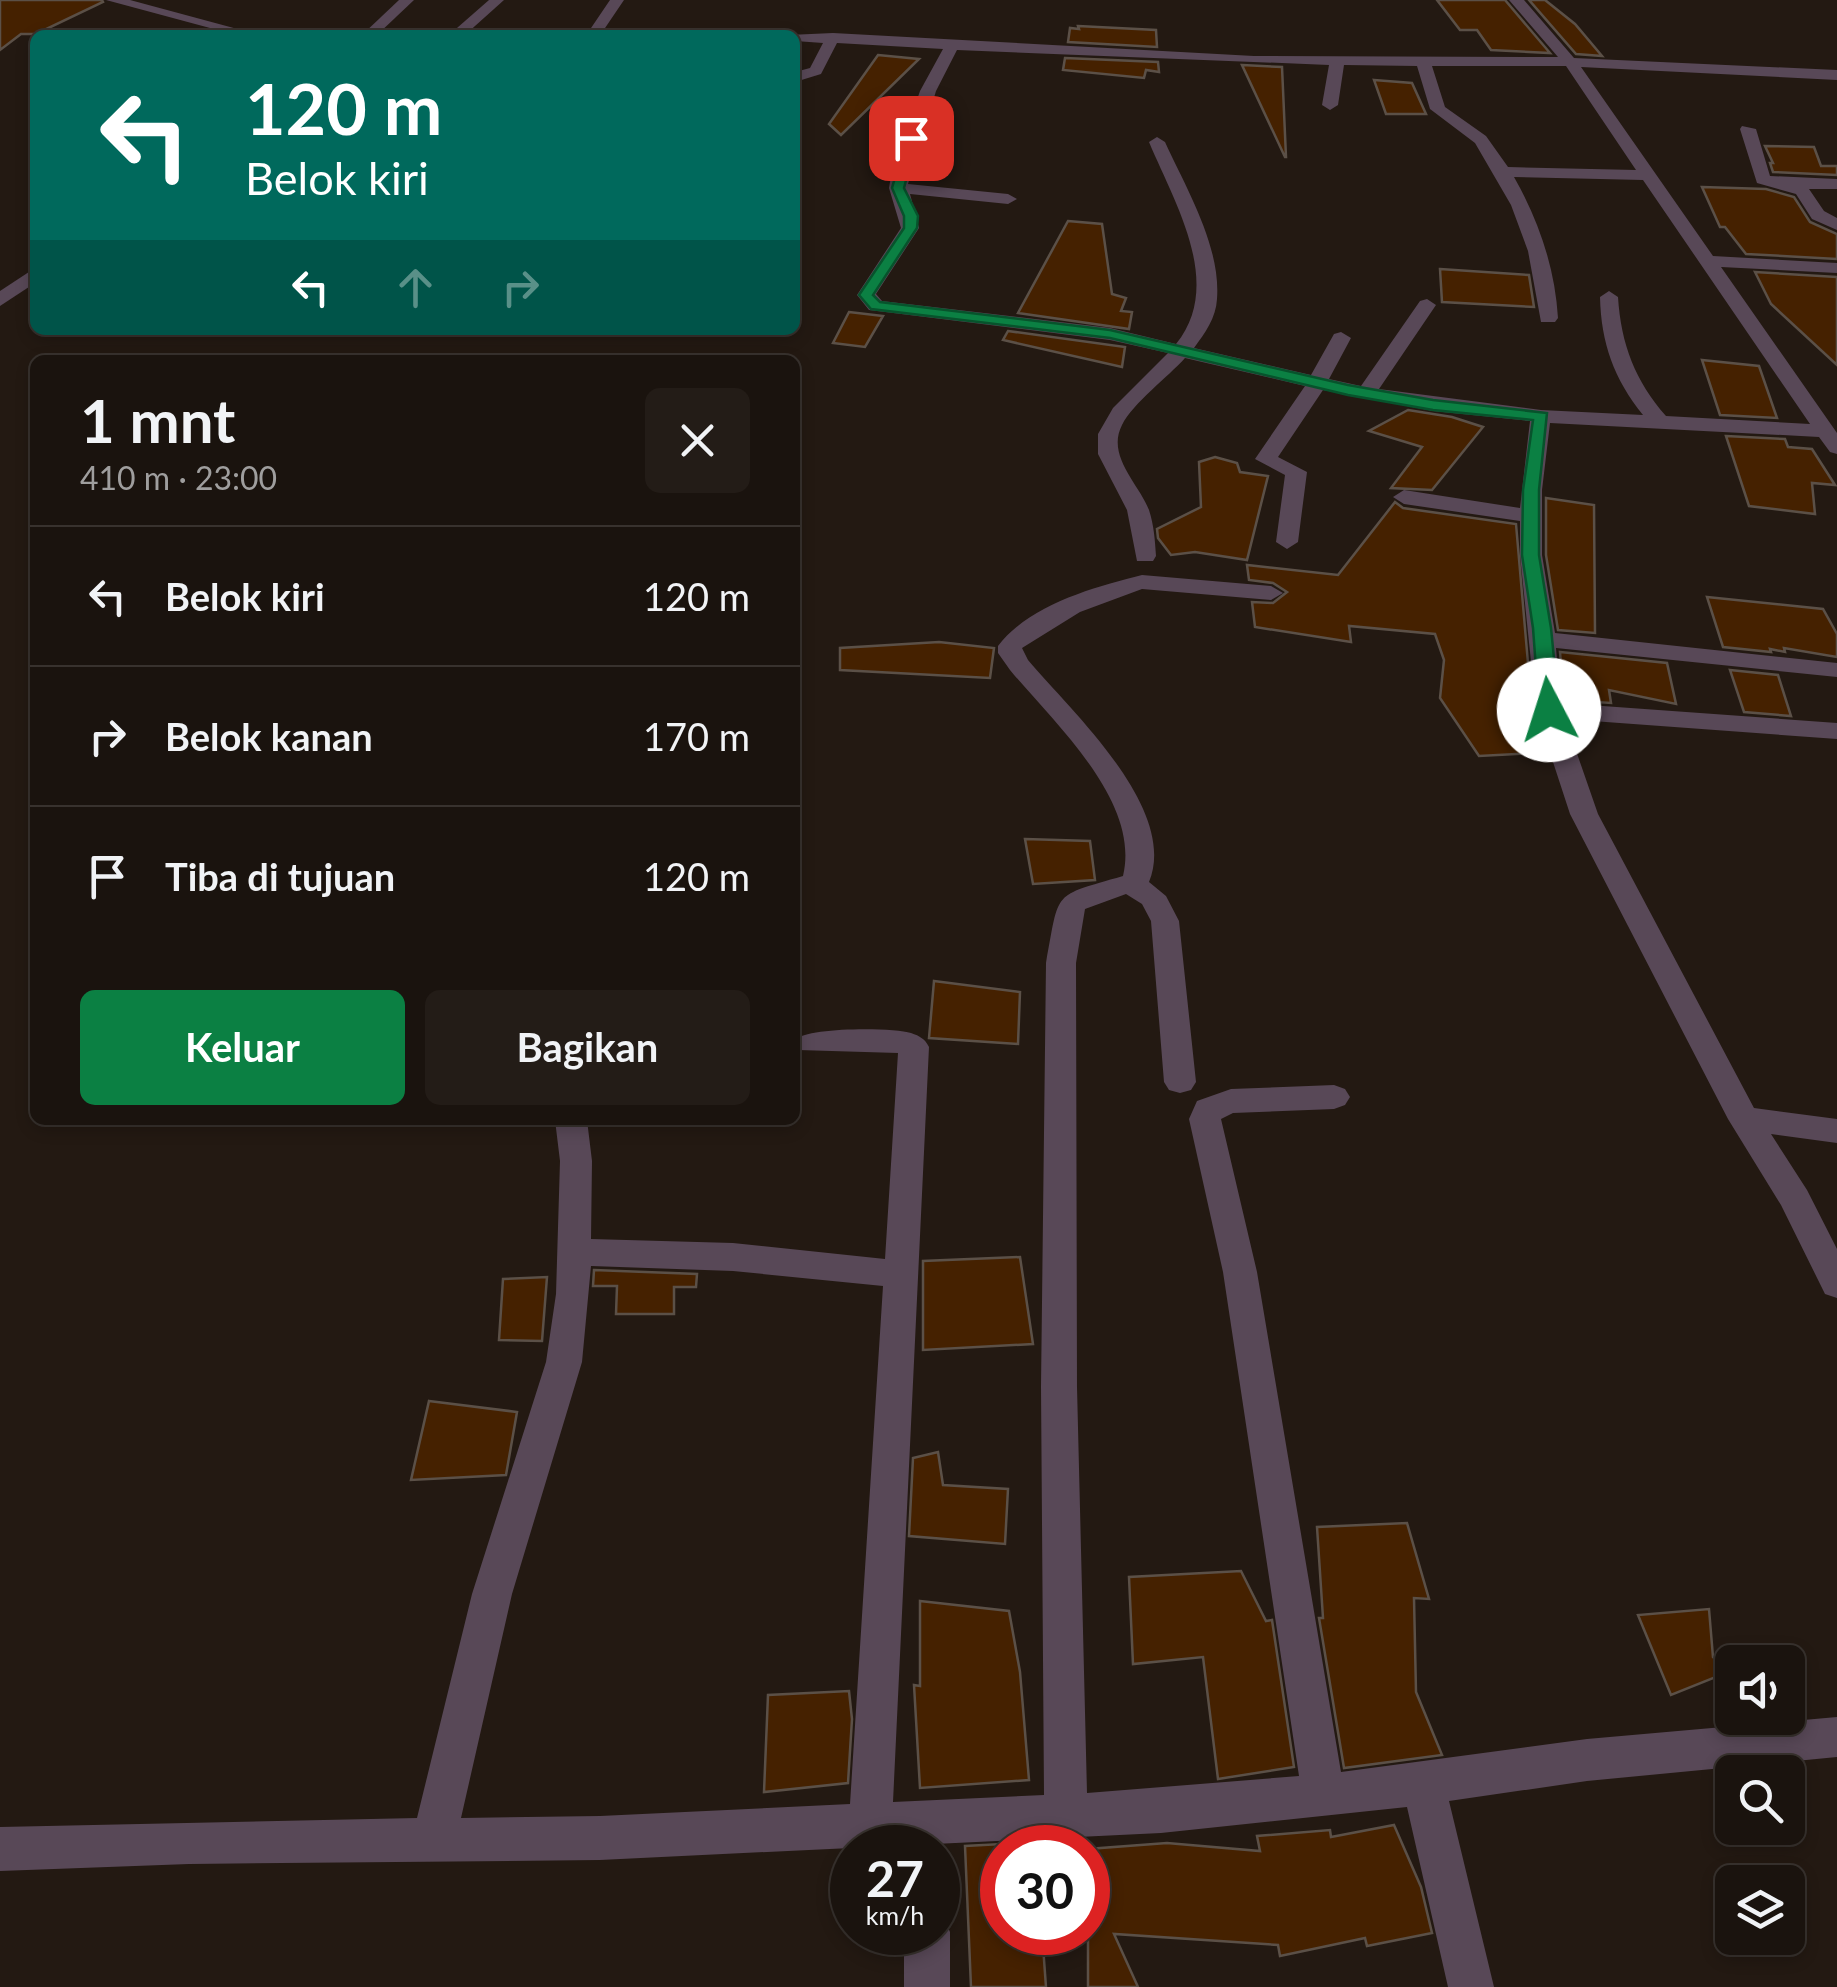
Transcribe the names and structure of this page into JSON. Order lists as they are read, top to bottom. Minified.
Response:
{"page":{"turn":["120 m","Belok kiri"],"heading":["1 mnt","410 m · 23:00"],"list":[{"name":"Belok kiri","value":"120 m"},{"name":"Belok kanan","value":"170 m"},{"name":"Tiba di tujuan","value":"120 m"}],"buttons":["Keluar","Bagikan"],"speed":"27 km/h","limit":"30"}}
